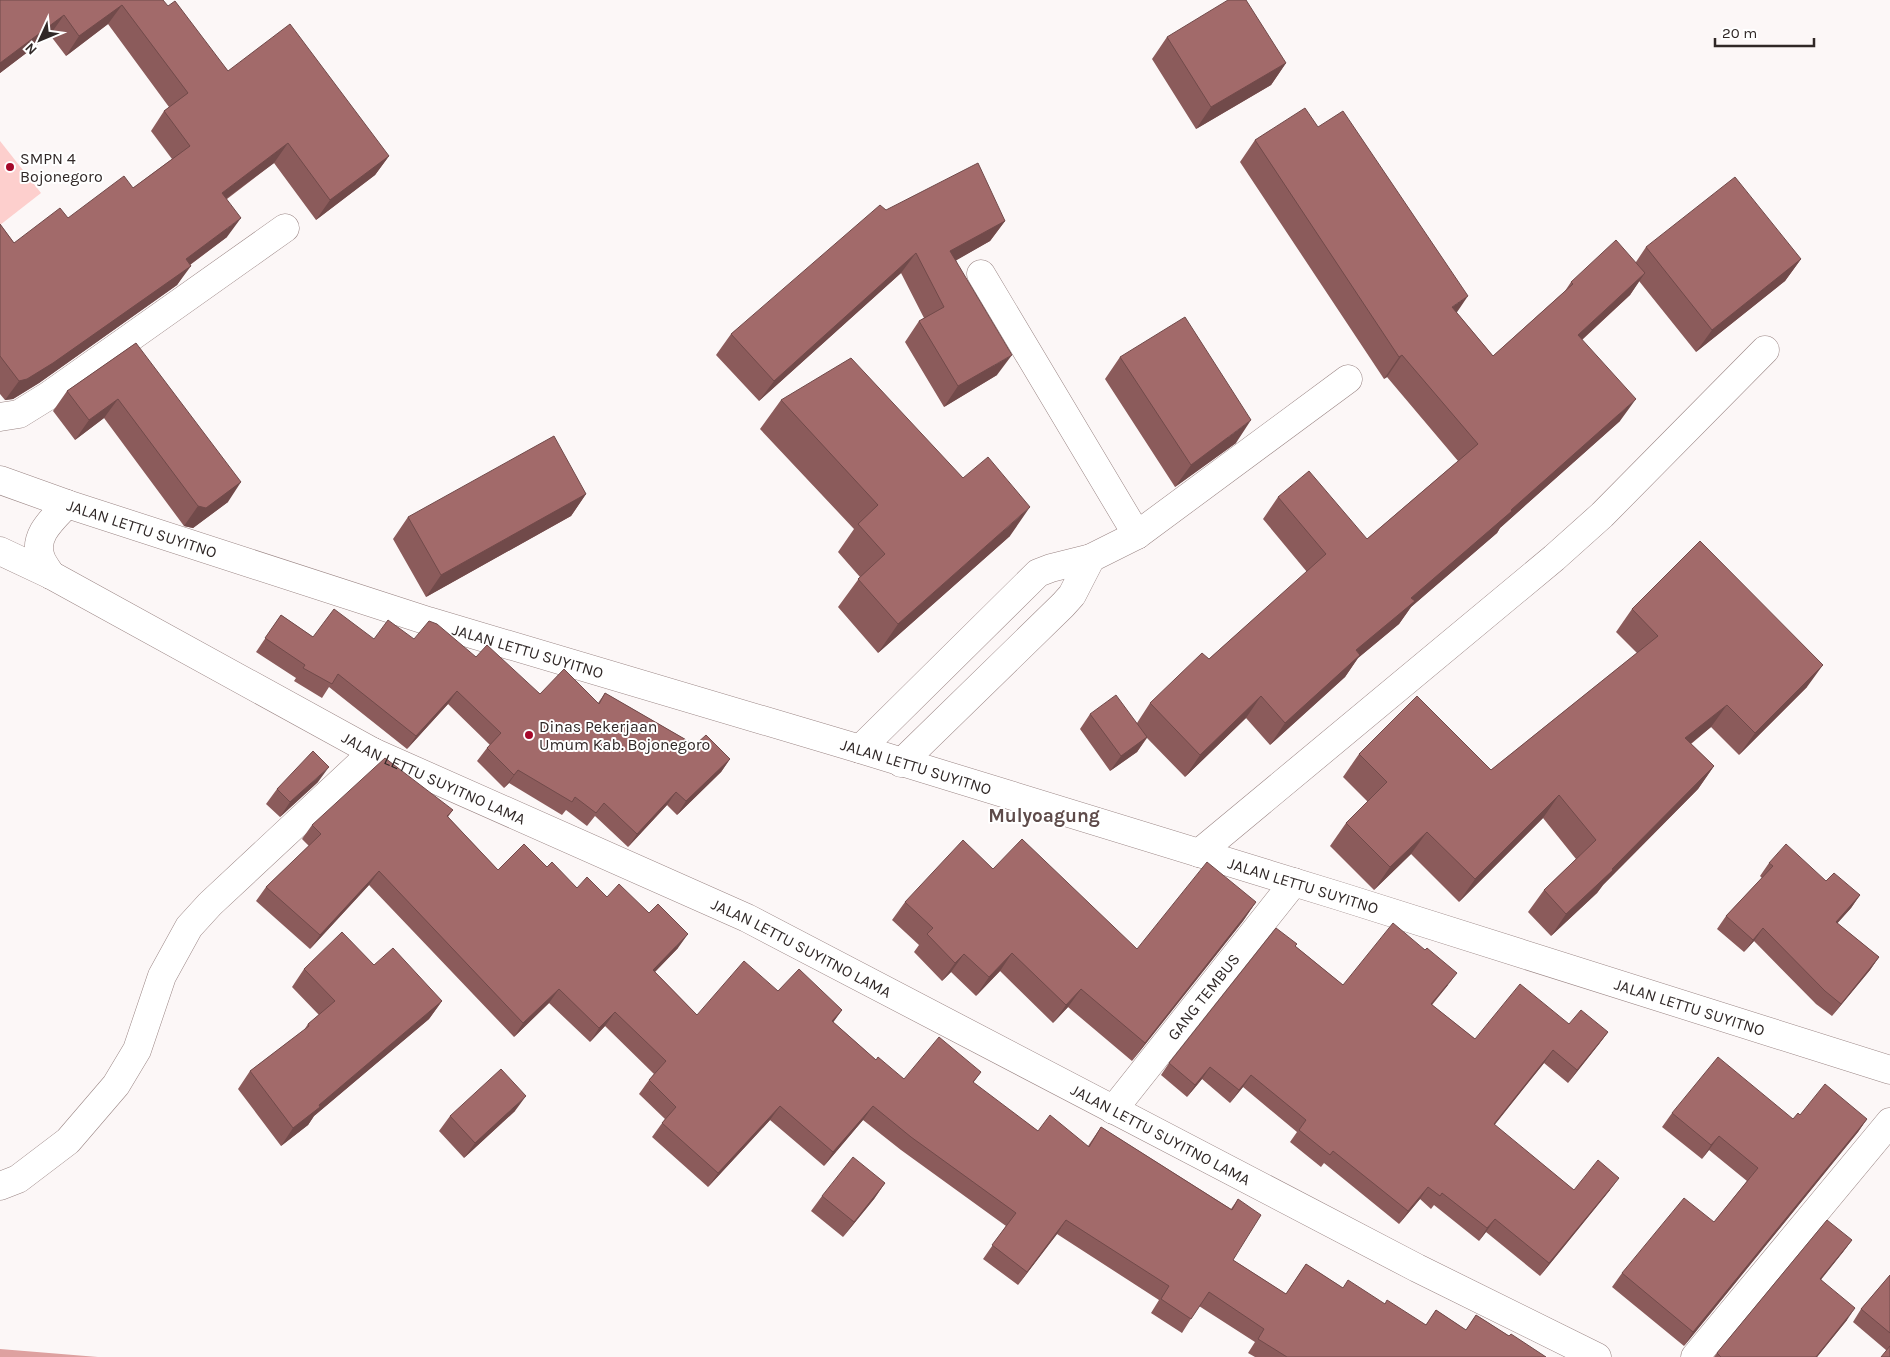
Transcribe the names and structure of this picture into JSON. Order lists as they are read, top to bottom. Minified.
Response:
{"streets":{"main road":["JALAN LETTU SUYITNO","JALAN LETTU SUYITNO LAMA","GANG TEMBUS"]},"crossings":[["JALAN LETTU SUYITNO","GANG TEMBUS"],["JALAN LETTU SUYITNO LAMA","GANG TEMBUS"]],"districts":["Mulyoagung"],"places":["SMPN 4 Bojonegoro","Dinas Pekerjaan Umum Kab. Bojonegoro"],"scale_bar":"20 m","north":"bottom left"}
